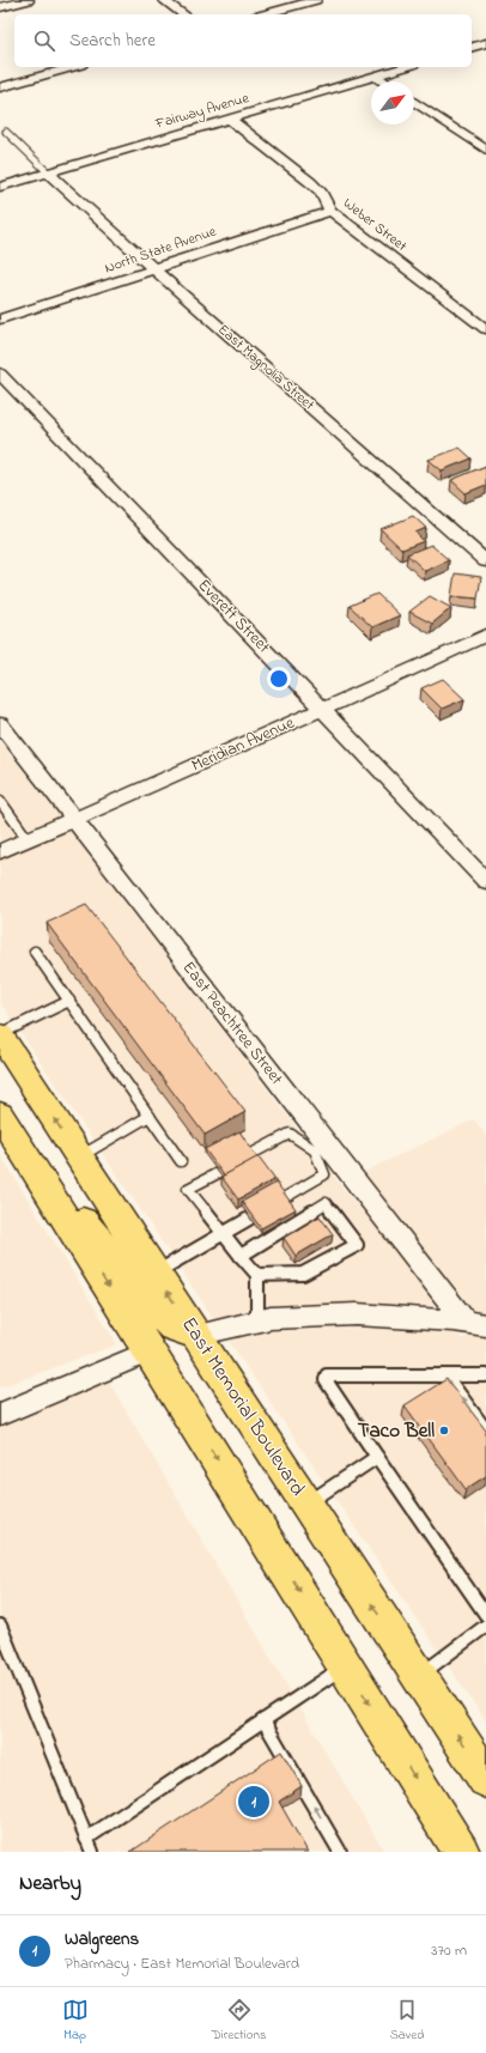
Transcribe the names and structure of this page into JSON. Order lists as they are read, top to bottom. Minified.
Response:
{"streets":{"main road":["East Memorial Boulevard"],"street":["Fairway Avenue","Weber Street","North State Avenue","East Magnolia Street","Everett Street","Meridian Avenue","East Peachtree Street"]},"crossings":[["Fairway Avenue","Weber Street"],["Fairway Avenue","East Magnolia Street"],["Weber Street","North State Avenue"],["North State Avenue","East Magnolia Street"],["Everett Street","Meridian Avenue"],["Meridian Avenue","East Peachtree Street"]],"places":["Taco Bell"],"north":"top right","page":{"search":"Search here","pins":"1","heading":"Nearby","list":[{"mark":"1","name":"Walgreens","note":"Pharmacy · East Memorial Boulevard","value":"370 m"}],"nav":["Map","Directions","Saved"]}}
